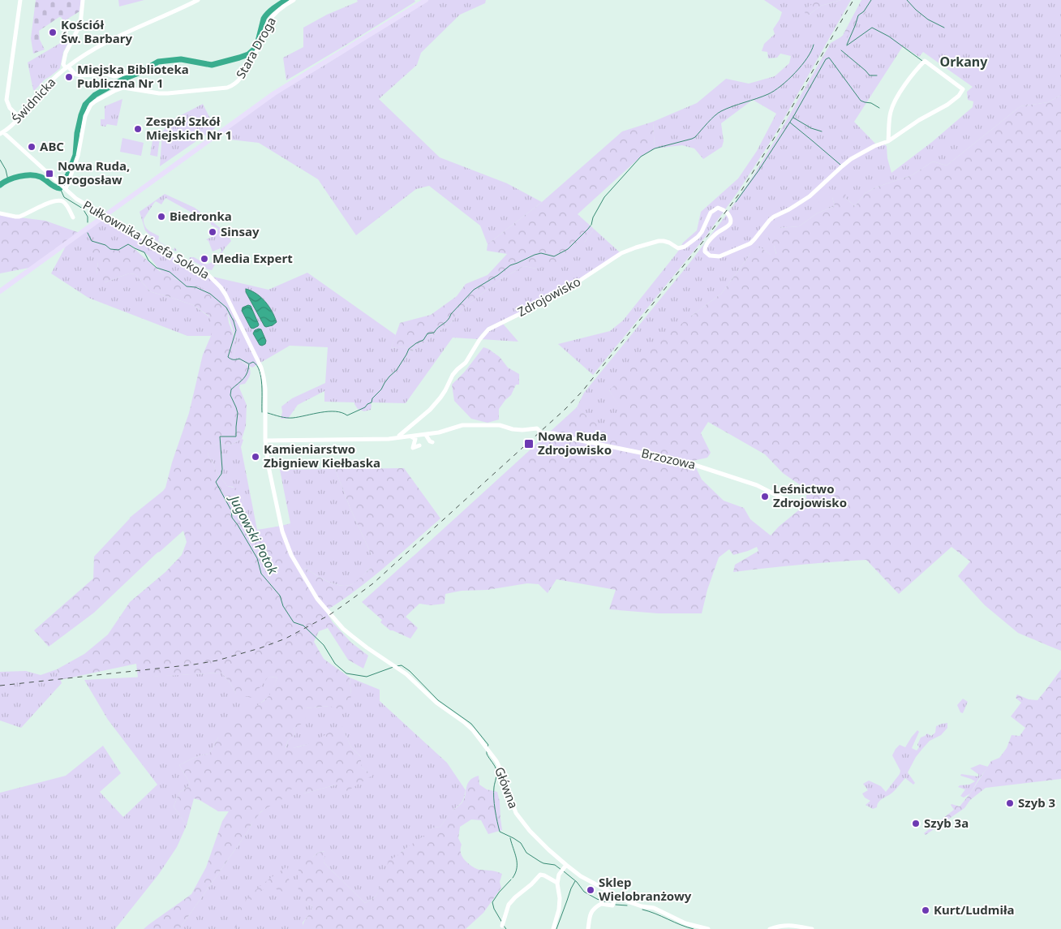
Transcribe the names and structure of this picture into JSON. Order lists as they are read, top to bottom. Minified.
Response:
{"streets":{"street":["Stara Droga","Świdnicka","Pułkownika Józefa Sokola","Zdrojowisko","Brzozowa","Główna"]},"crossings":[["Stara Droga","Pułkownika Józefa Sokola"],["Świdnicka","Pułkownika Józefa Sokola"],["Pułkownika Józefa Sokola","Główna"]],"districts":["Orkany"],"water":["Jugowski Potok"],"places":{"other":["Kościół Św. Barbary","Miejska Biblioteka Publiczna Nr 1","Zespół Szkół Miejskich Nr 1","ABC","Biedronka","Sinsay","Media Expert","Kamieniarstwo Zbigniew Kiełbaska","Leśnictwo Zdrojowisko","Szyb 3","Szyb 3a","Sklep Wielobranżowy","Kurt/Ludmiła"],"transit":["Nowa Ruda, Drogosław","Nowa Ruda Zdrojowisko"]}}
